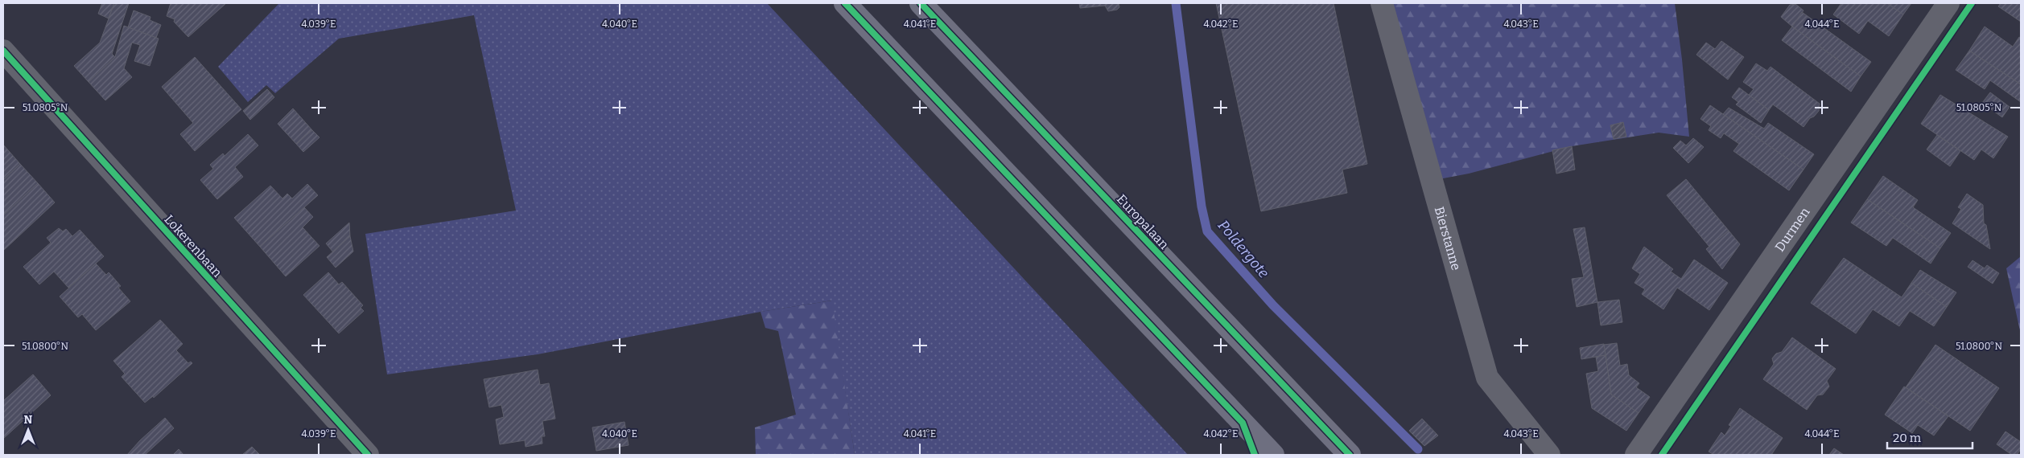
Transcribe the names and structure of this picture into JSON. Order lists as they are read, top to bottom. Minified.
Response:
{"streets":{"highway":["Europalaan"],"street":["Durmen","Bierstanne","Lokerenbaan"]},"water":["Poldergote"],"scale_bar":"20 m","north":"top","coordinates":["4.039°E","4.040°E","4.041°E","4.042°E","4.043°E","4.044°E","51.0805°N","51.0800°N"]}
